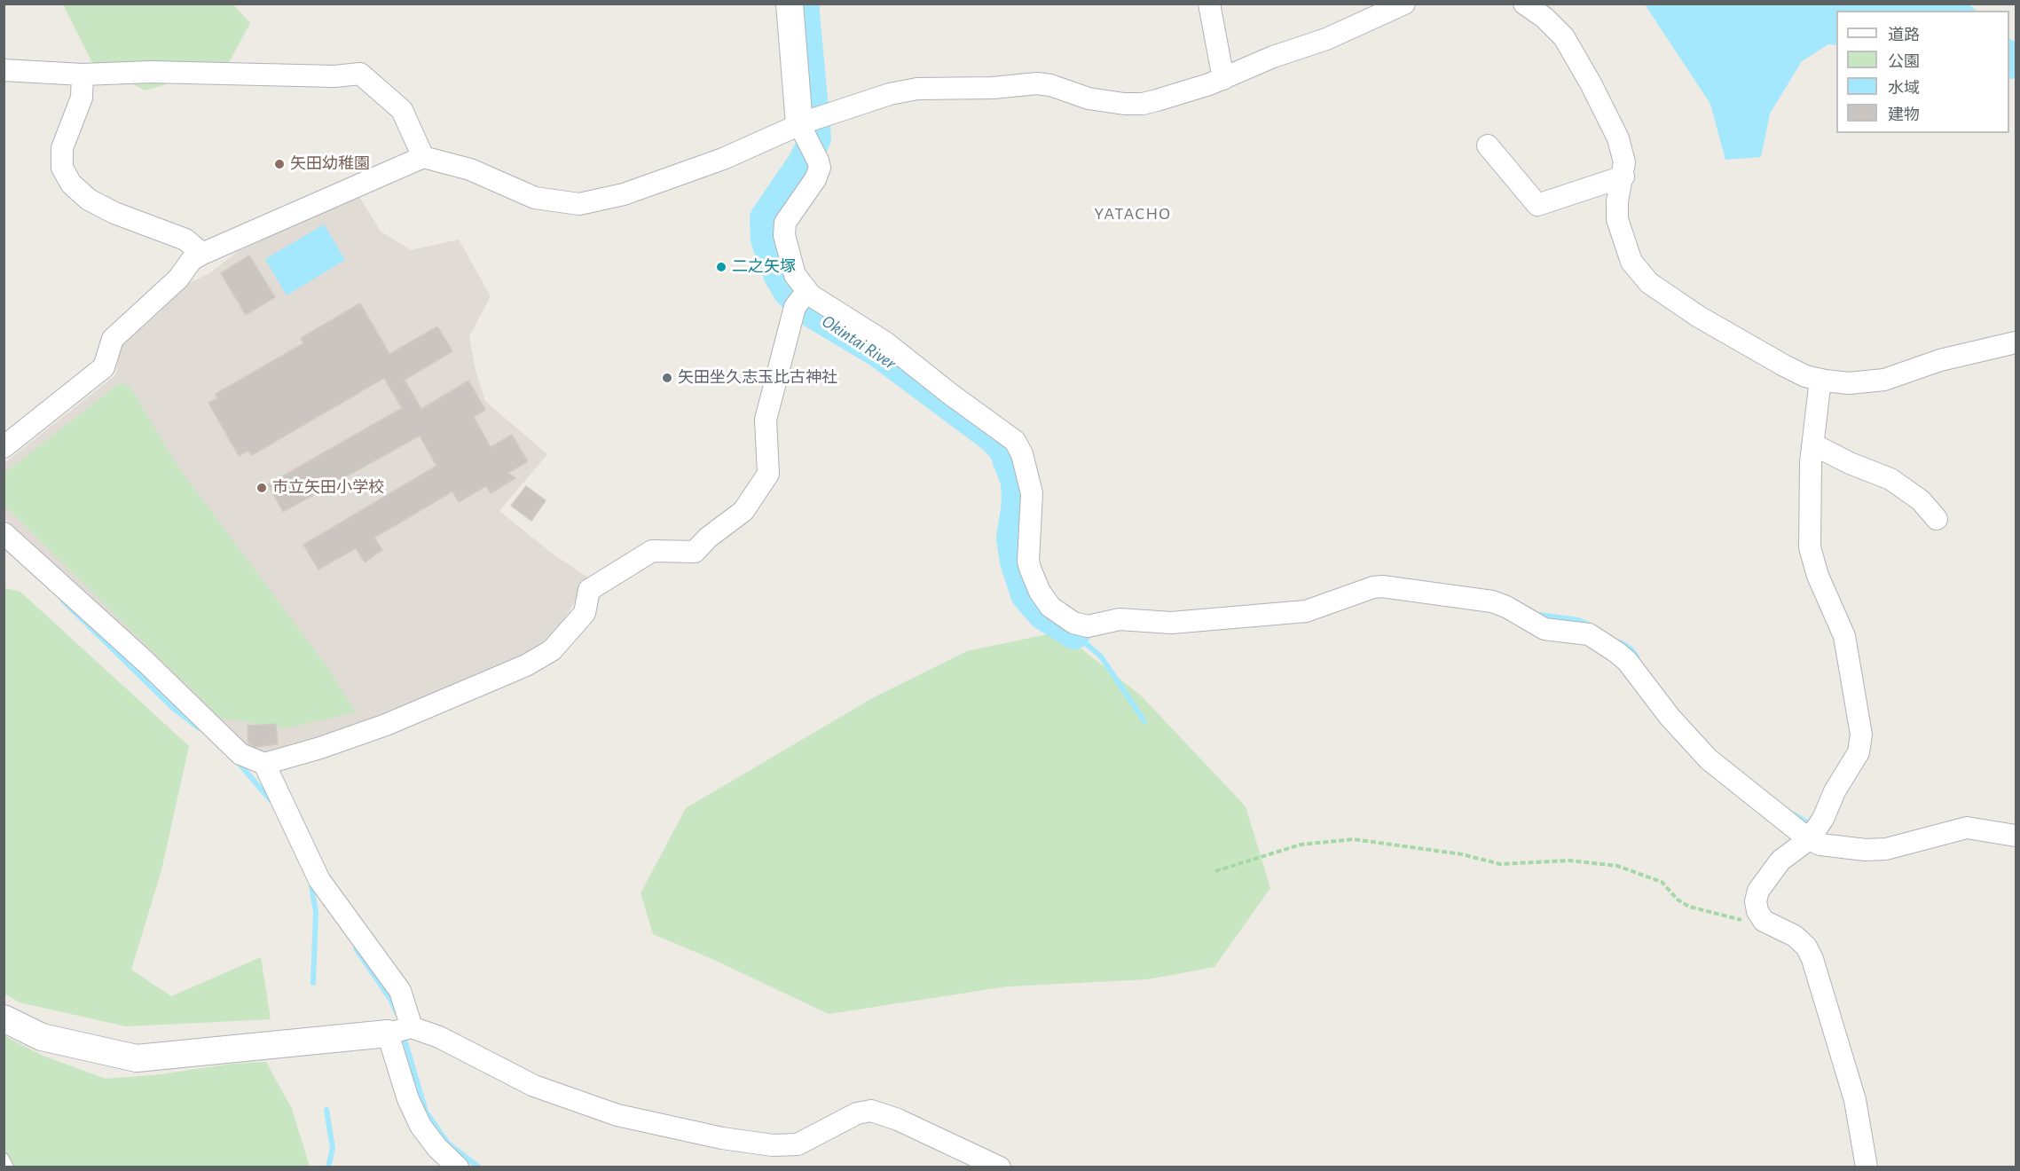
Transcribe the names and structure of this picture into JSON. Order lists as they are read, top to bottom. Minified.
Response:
{"districts":["YATACHO"],"water":["Okintai River"],"places":["矢田幼稚園","二之矢塚","矢田坐久志玉比古神社","市立矢田小学校"],"legend":["道路","公園","水域","建物"]}
